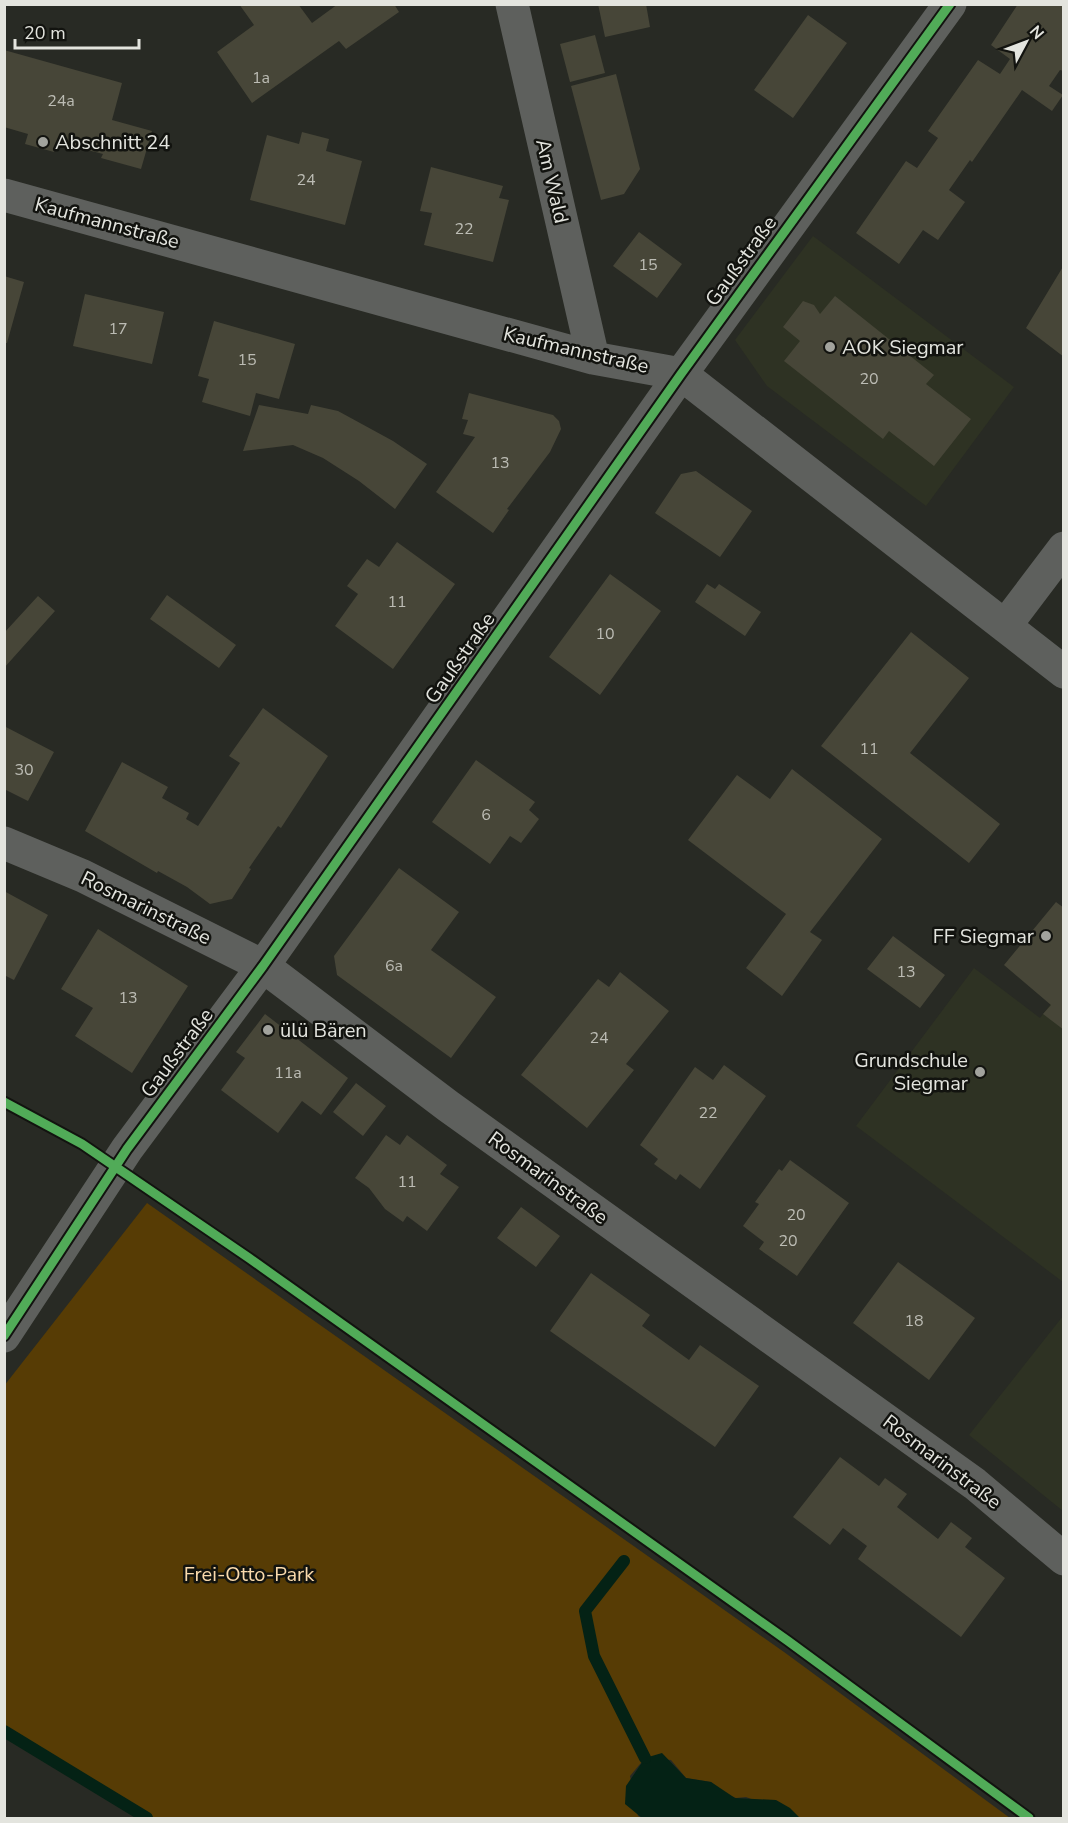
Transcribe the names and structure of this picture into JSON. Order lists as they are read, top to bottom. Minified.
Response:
{"streets":{"street":["Am Wald","Kaufmannstraße","Gaußstraße","Rosmarinstraße"]},"crossings":[["Am Wald","Kaufmannstraße"],["Kaufmannstraße","Gaußstraße"],["Gaußstraße","Rosmarinstraße"]],"parks":["Frei-Otto-Park"],"places":["Abschnitt 24","AOK Siegmar","FF Siegmar","ülü Bären","Grundschule Siegmar"],"house_numbers":["1a","24a","24","22","15","17","15","20","13","11","10","11","30","6","6a","13","13","24","11a","22","11","20","20","18"],"scale_bar":"20 m","north":"top right"}
